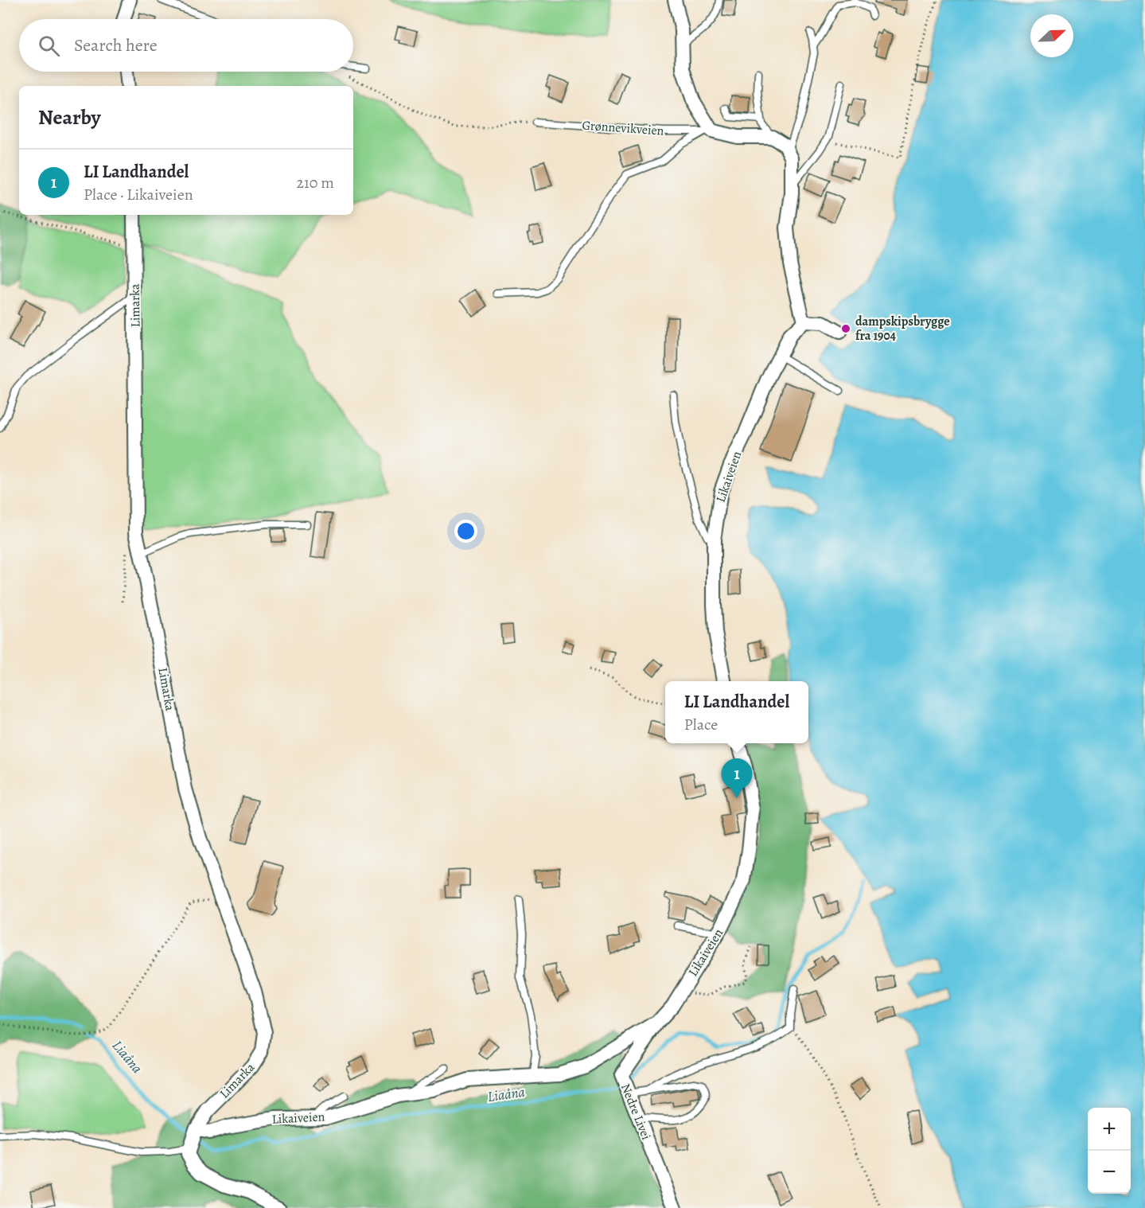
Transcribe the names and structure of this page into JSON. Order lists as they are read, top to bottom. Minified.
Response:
{"streets":{"street":["Grønnevikveien","Limarka","Likaiveien","Nedre Livei"]},"crossings":[["Limarka","Likaiveien"],["Likaiveien","Nedre Livei"]],"water":["Liaåna"],"places":["dampskipsbrygge fra 1904"],"north":"top right","page":{"search":"Search here","heading":"Nearby","list":[{"mark":"1","name":"LI Landhandel","note":"Place · Likaiveien","value":"210 m"}],"popup":["LI Landhandel","Place"],"pins":"1","map_buttons":["+","−"]}}
